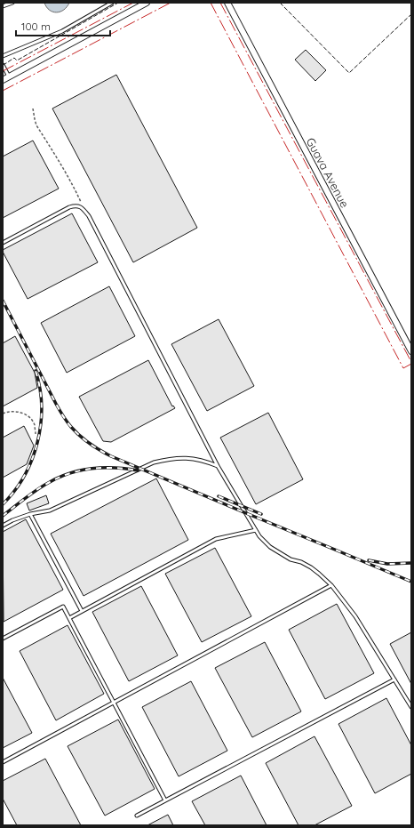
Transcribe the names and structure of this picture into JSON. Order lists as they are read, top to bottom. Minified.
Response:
{"streets":{"street":["Guava Avenue"]},"scale_bar":"100 m"}
